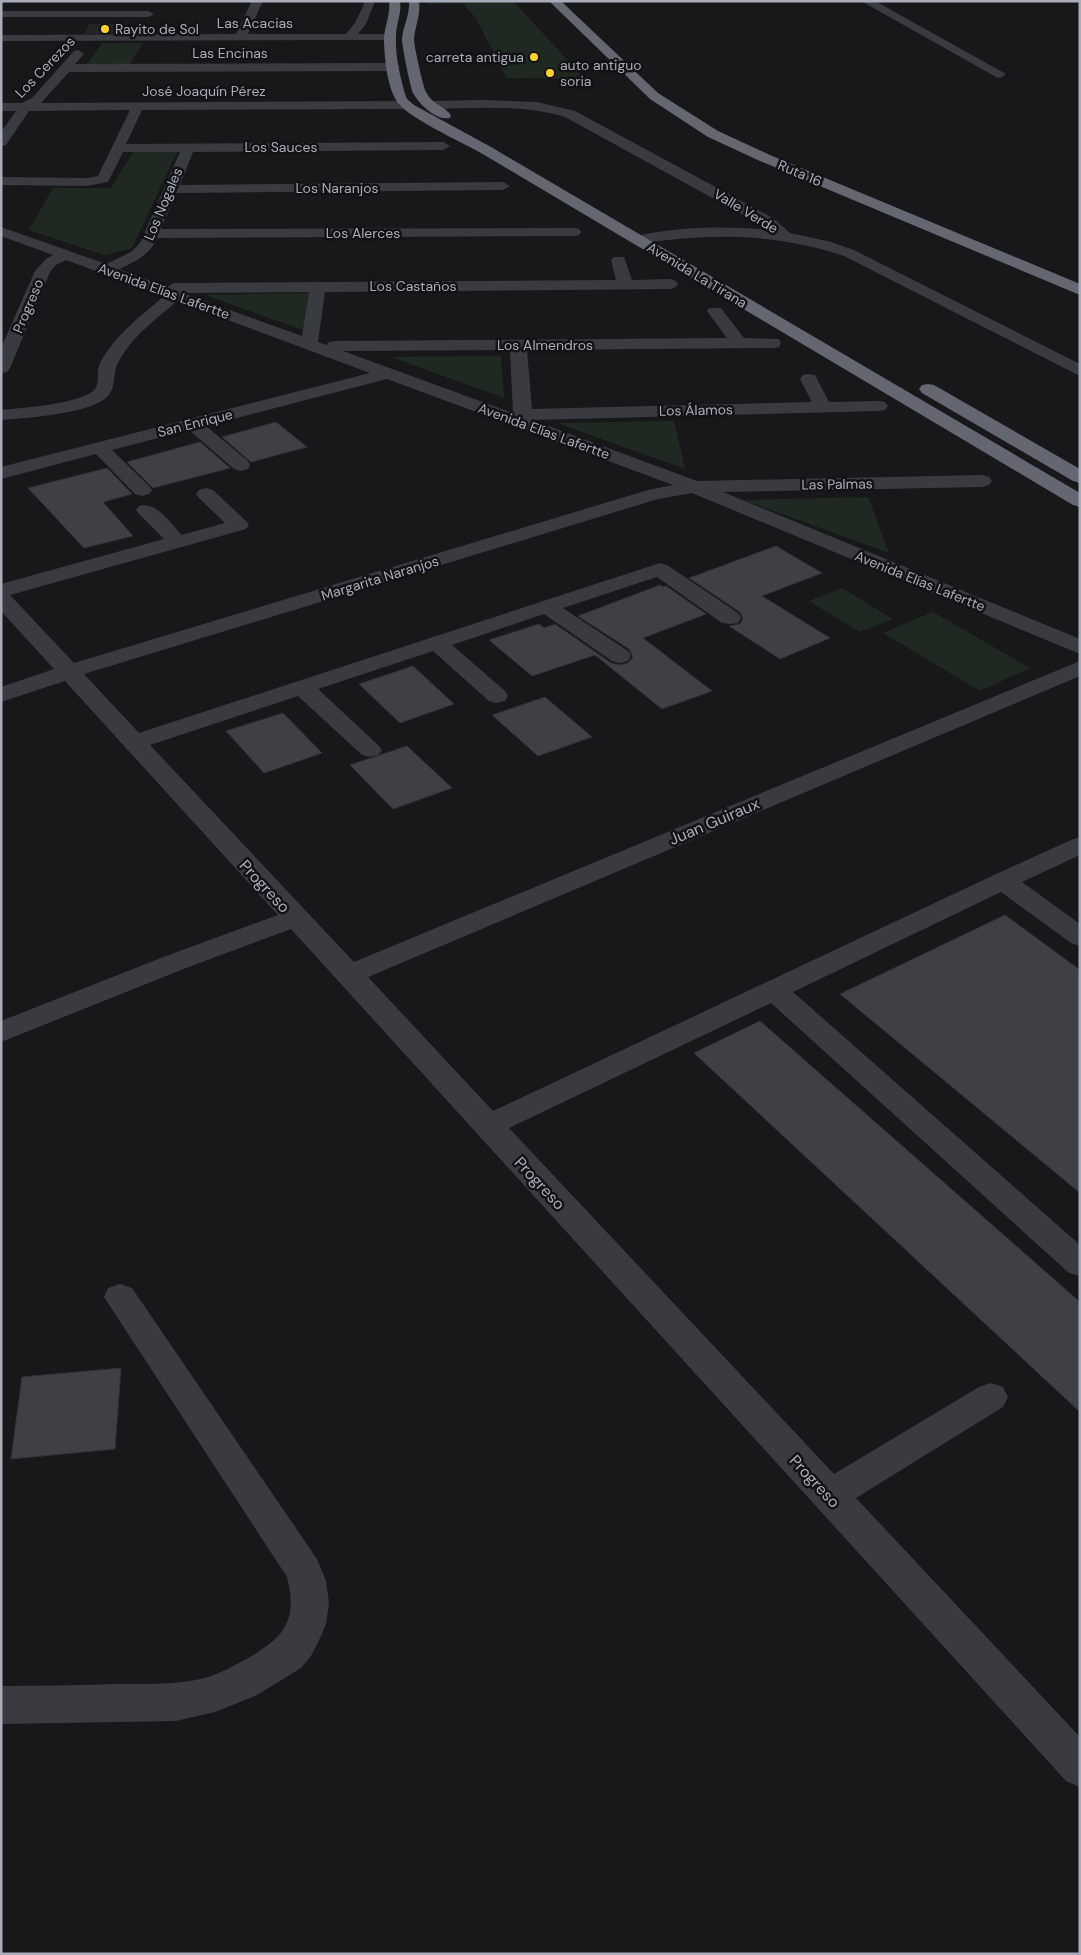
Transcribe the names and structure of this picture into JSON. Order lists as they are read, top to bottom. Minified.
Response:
{"streets":{"highway":["Ruta 16","Avenida La Tirana"],"street":["Las Acacias","Las Encinas","Los Cerezos","José Joaquín Pérez","Los Sauces","Los Naranjos","Los Nogales","Valle Verde","Los Alerces","Los Castaños","Avenida Elías Lafertte","Progreso","Los Almendros","Los Álamos","San Enrique","Las Palmas","Margarita Naranjos","Juan Guiraux"]},"crossings":[["Las Acacias","Los Cerezos"],["Las Encinas","Los Cerezos"],["Los Cerezos","José Joaquín Pérez"],["José Joaquín Pérez","Avenida La Tirana"],["Los Sauces","Los Nogales"],["Los Naranjos","Los Nogales"],["Los Nogales","Los Alerces"],["Los Nogales","Avenida Elías Lafertte"],["Valle Verde","Avenida La Tirana"],["Los Castaños","Avenida Elías Lafertte"],["Avenida Elías Lafertte","Progreso"],["Avenida Elías Lafertte","Los Almendros"],["Avenida Elías Lafertte","Los Álamos"],["Avenida Elías Lafertte","San Enrique"],["Avenida Elías Lafertte","Las Palmas"],["Avenida Elías Lafertte","Margarita Naranjos"],["Progreso","Margarita Naranjos"],["Progreso","Juan Guiraux"],["Las Palmas","Margarita Naranjos"]],"places":["Rayito de Sol","carreta antigua","auto antiguo soria"]}
